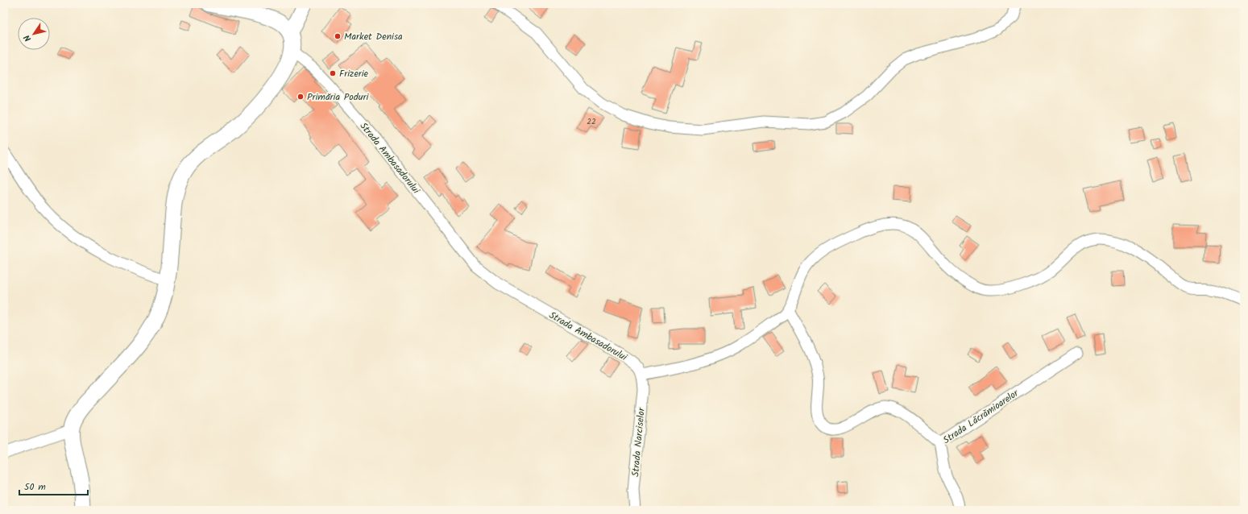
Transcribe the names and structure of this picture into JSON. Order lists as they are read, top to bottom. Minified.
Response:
{"streets":{"street":["Strada Ambasadorului","Strada Lăcrămioarelor","Strada Narciselor"]},"crossings":[["Strada Ambasadorului","Strada Narciselor"]],"places":["Market Denisa","Frizerie","Primăria Poduri"],"house_numbers":["22"],"scale_bar":"50 m","north":"bottom left"}
